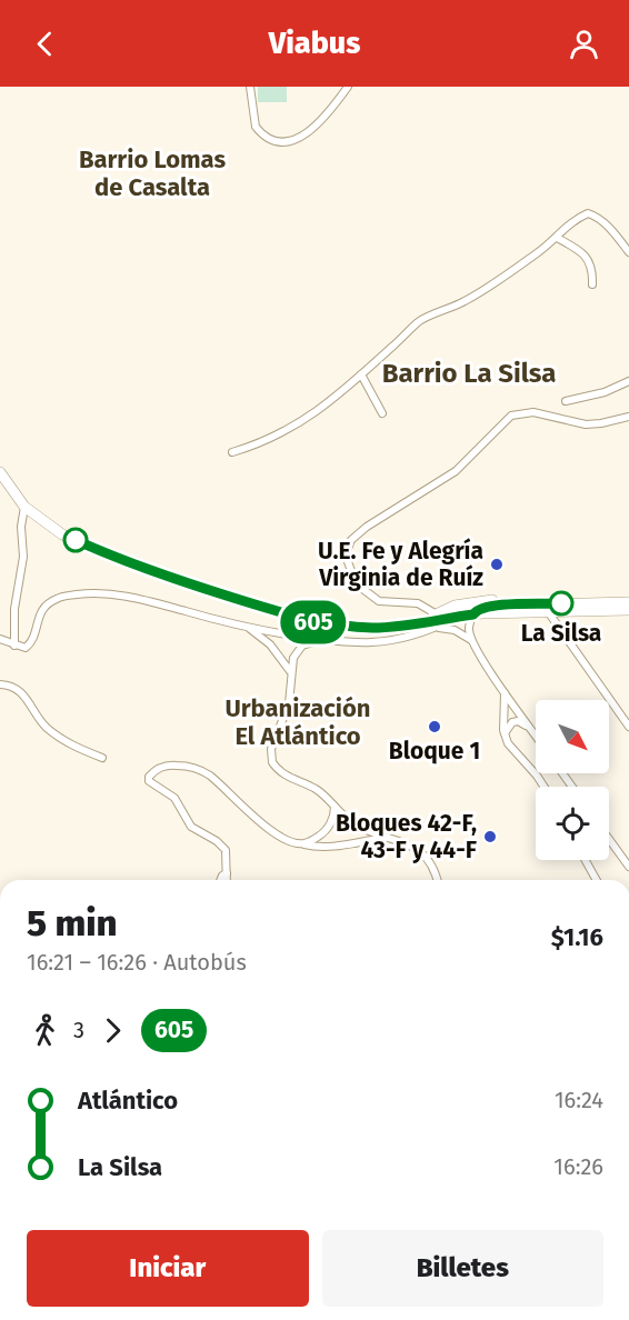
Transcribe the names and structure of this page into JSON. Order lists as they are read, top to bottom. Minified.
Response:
{"districts":["Barrio Lomas de Casalta","Barrio La Silsa","Urbanización El Atlántico"],"places":["U.E. Fe y Alegría Virginia de Ruíz","La Silsa","Bloque 1","Bloques 42-F, 43-F y 44-F"],"lines":["bus line 605"],"north":"bottom right","page":{"header":"Viabus","on_map":"605","heading":["5 min","16:21 – 16:26 · Autobús","$1.16"],"legs":["3","605"],"list":[{"name":"Atlántico","value":"16:24"},{"name":"La Silsa","value":"16:26"}],"buttons":["Iniciar","Billetes"]}}
